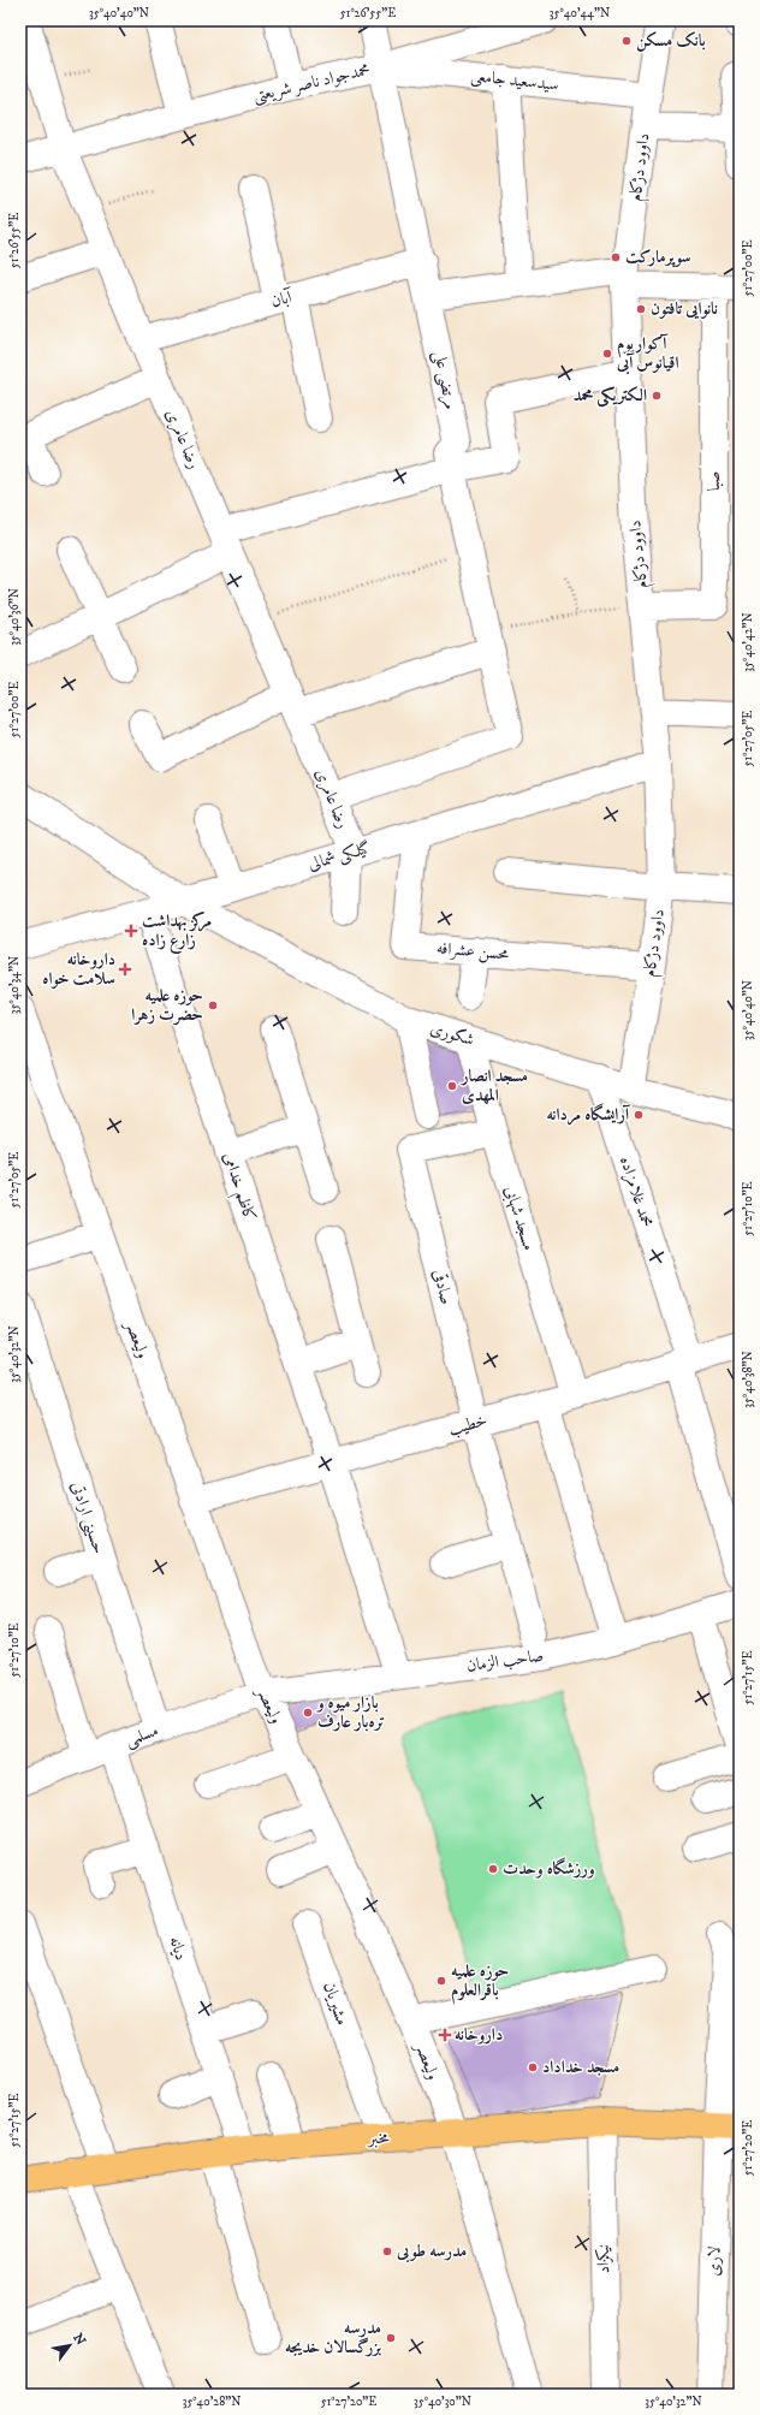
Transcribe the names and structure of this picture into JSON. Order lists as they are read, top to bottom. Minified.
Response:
{"streets":{"main road":["مخبر"],"street":["سیدسعید جامعی","محمدجواد ناصر شریعتی","داوود دژکام","آبان","مرتضی علی","رضا عامری","صبا","گيلکی شمالی","محسن عشرافه","شکوری","کاظم خدامی","محمد غلامزاده","مسجد شهابی","صادقی","ولیعصر","خطیب","حسینی ارادتی","صاحب الزمان","مسلمی","دیانه","مشیریان","نیکزاد","لاری"]},"crossings":[["سیدسعید جامعی","محمدجواد ناصر شریعتی"],["سیدسعید جامعی","داوود دژکام"],["سیدسعید جامعی","مرتضی علی"],["محمدجواد ناصر شریعتی","مرتضی علی"],["محمدجواد ناصر شریعتی","رضا عامری"],["داوود دژکام","صبا"],["داوود دژکام","گيلکی شمالی"],["داوود دژکام","محسن عشرافه"],["داوود دژکام","شکوری"],["آبان","مرتضی علی"],["آبان","رضا عامری"],["مرتضی علی","رضا عامری"],["رضا عامری","گيلکی شمالی"],["گيلکی شمالی","محسن عشرافه"],["گيلکی شمالی","شکوری"],["گيلکی شمالی","کاظم خدامی"],["شکوری","محمد غلامزاده"],["شکوری","مسجد شهابی"],["کاظم خدامی","خطیب"],["کاظم خدامی","صاحب الزمان"],["محمد غلامزاده","خطیب"],["مسجد شهابی","صادقی"],["مسجد شهابی","خطیب"],["صادقی","خطیب"],["ولیعصر","خطیب"],["ولیعصر","صاحب الزمان"],["ولیعصر","مسلمی"],["ولیعصر","مخبر"],["حسینی ارادتی","مسلمی"],["صاحب الزمان","مسلمی"],["مسلمی","دیانه"],["دیانه","مخبر"],["مشیریان","مخبر"],["مخبر","نیکزاد"],["مخبر","لاری"]],"places":{"other":["بانک مسکن","سوپرمارکت","نانوایی تافتون","آکواریوم اقیانوس آبی","الکتریکی محمد","حوزه علمیه حضرت زهرا","مسجد انصار المهدی","آرایشگاه مردانه","بازار میوه و تره‌بار عارف","ورزشگاه وحدت","حوزه علمیه باقرالعلوم","مسجد خداداد","مدرسه طوبی","مدرسه بزرگسالان خدیجه"],"health":["مرکز بهداشت زارع زاده","داروخانه سلامت خواه","داروخانه"]},"north":"top right","coordinates":["35°40'40\"N","51°26'55\"E","35°40'44\"N","51°27'00\"E","35°40'36\"N","35°40'42\"N","51°27'05\"E","35°40'34\"N","51°27'10\"E","35°40'32\"N","35°40'38\"N","51°27'15\"E","51°27'20\"E","35°40'28\"N","35°40'30\"N"]}
